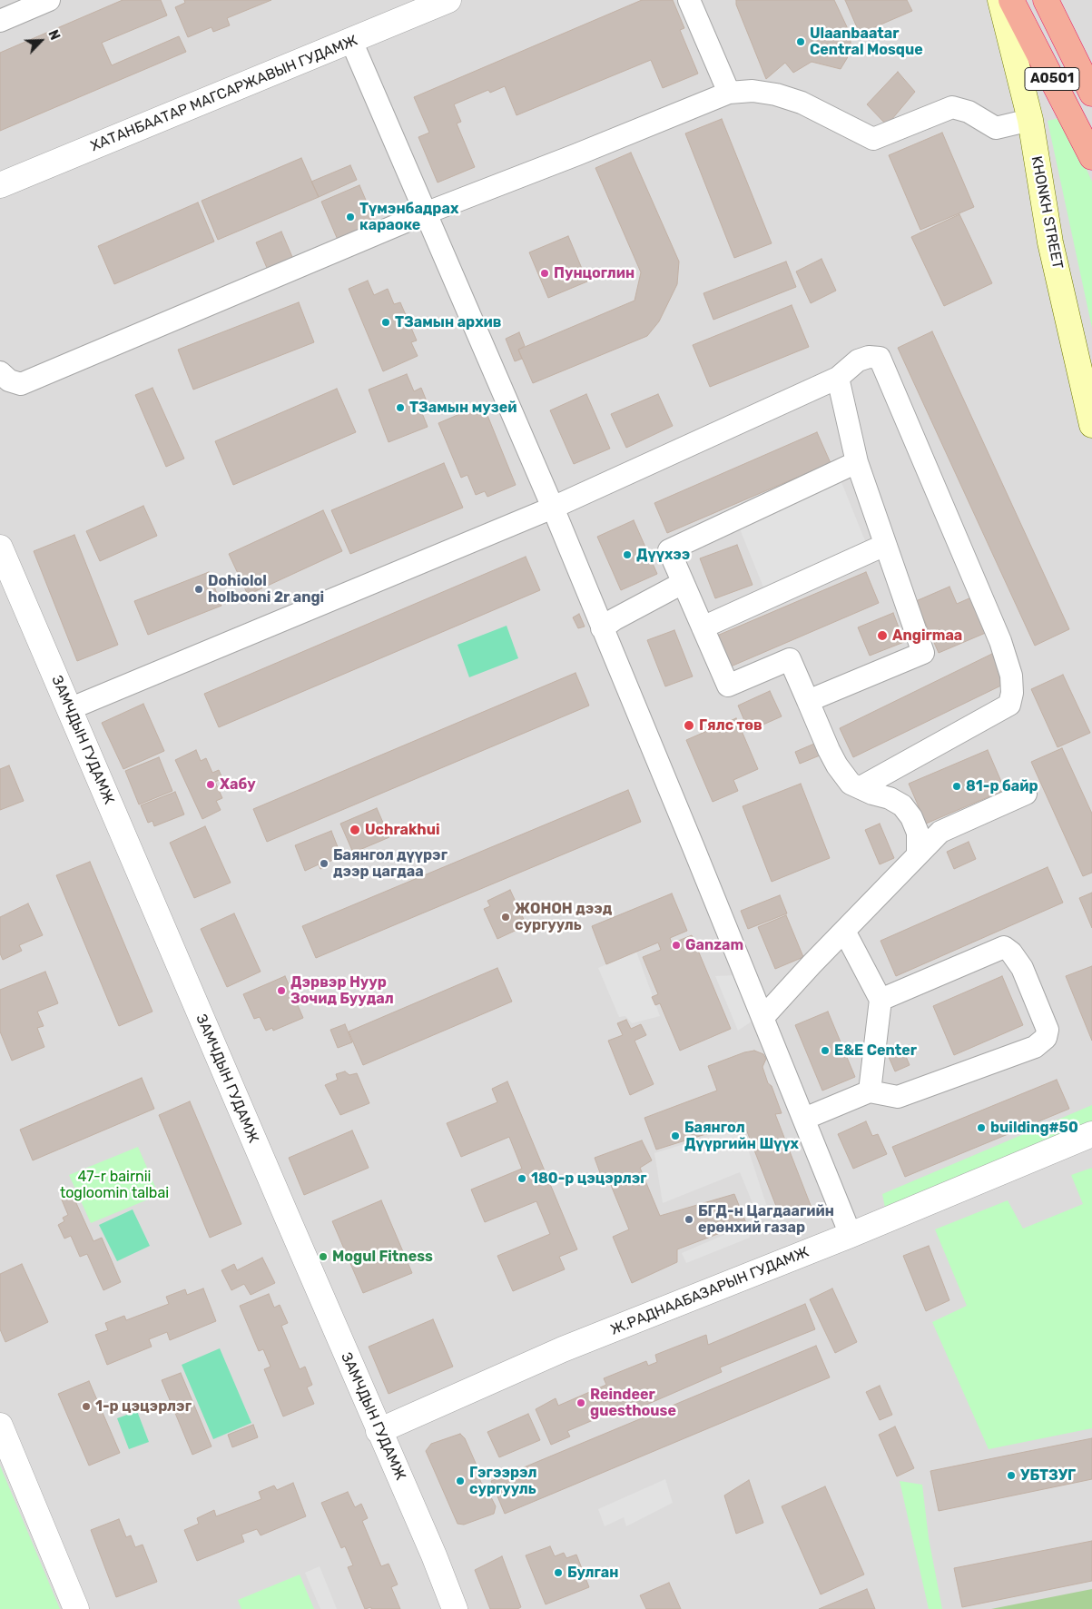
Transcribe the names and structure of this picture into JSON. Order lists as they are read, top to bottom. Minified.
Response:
{"streets":{"highway":["A0501"],"main road":["KHONKH STREET"],"street":["ХАТАНБААТАР МАГСАРЖАВЫН ГУДАМЖ","ЗАМЧДЫН ГУДАМЖ","Ж.РАДНААБАЗАРЫН ГУДАМЖ"]},"crossings":[["ЗАМЧДЫН ГУДАМЖ","Ж.РАДНААБАЗАРЫН ГУДАМЖ"]],"parks":["47-r bairnii togloomin talbai"],"places":["Ulaanbaatar Central Mosque","Түмэнбадрах караоке","Пунцоглин","ТЗамын архив","ТЗамын музей","Дүүхээ","Dohiolol holbooni 2r angi","Angirmaa","Гялс төв","Хабу","81-р байр","Uchrakhui","Баянгол дүүрэг дээр цагдаа","ЖОНОН дээд сургууль","Ganzam","Дэрвэр Нуур Зочид Буудал","E&E Center","building#50","Баянгол Дүүргийн Шүүх","180-р цэцэрлэг","БГД-н Цагдаагийн ерөнхий газар","Mogul Fitness","Reindeer guesthouse","1-р цэцэрлэг","УБТЗУГ","Гэгээрэл сургууль","Булган"],"north":"top right"}
